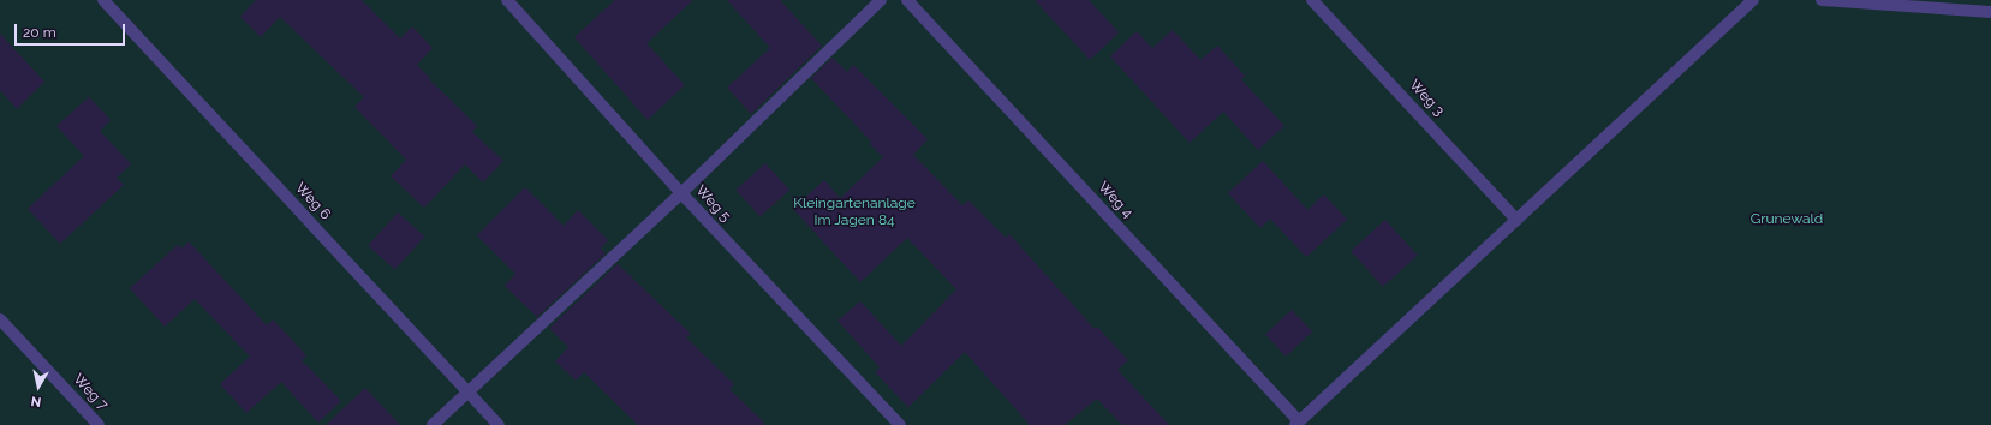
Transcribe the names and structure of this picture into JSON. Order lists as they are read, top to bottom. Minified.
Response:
{"streets":{"lane":["Weg 3","Weg 4","Weg 6","Weg 5","Weg 7"]},"parks":["Kleingartenanlage Im Jagen 84","Grunewald"],"scale_bar":"20 m","north":"bottom"}
